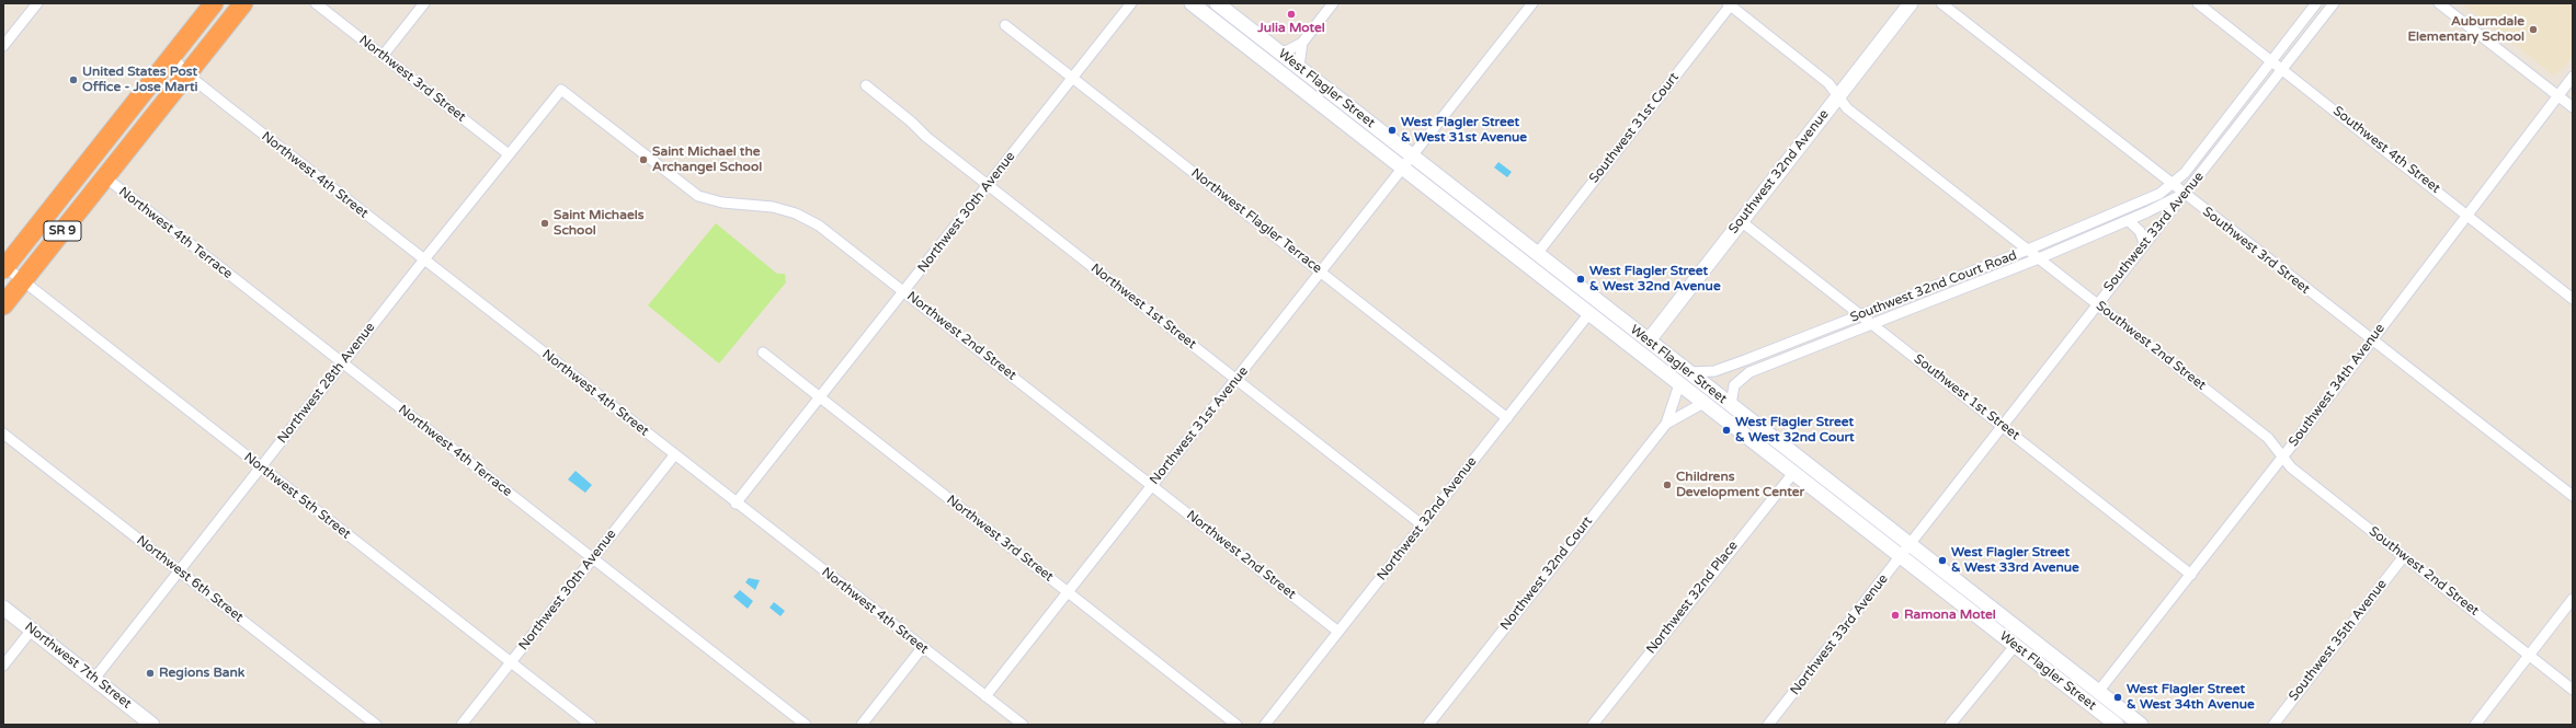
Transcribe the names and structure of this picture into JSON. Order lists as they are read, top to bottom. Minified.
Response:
{"streets":{"highway":["SR 9"],"main road":["West Flagler Street","Southwest 32nd Avenue","Northwest 7th Street"],"street":["Northwest 3rd Street","Southwest 31st Court","Southwest 4th Street","Northwest 4th Street","Northwest 30th Avenue","Northwest Flagler Terrace","Southwest 33rd Avenue","Northwest 4th Terrace","Southwest 3rd Street","Southwest 32nd Court Road","Northwest 1st Street","Northwest 2nd Street","Southwest 2nd Street","Northwest 28th Avenue","Southwest 34th Avenue","Southwest 1st Street","Northwest 31st Avenue","Northwest 5th Street","Northwest 32nd Avenue","Northwest 32nd Court","Northwest 6th Street","Northwest 32nd Place","Northwest 33rd Avenue","Southwest 35th Avenue"]},"crossings":[["Northwest 3rd Street","Northwest 30th Avenue"],["Northwest 3rd Street","Northwest 28th Avenue"],["Northwest 3rd Street","Northwest 31st Avenue"],["West Flagler Street","Southwest 31st Court"],["West Flagler Street","Southwest 32nd Avenue"],["West Flagler Street","Southwest 33rd Avenue"],["West Flagler Street","Southwest 32nd Court Road"],["West Flagler Street","Southwest 34th Avenue"],["West Flagler Street","Northwest 31st Avenue"],["West Flagler Street","Northwest 32nd Avenue"],["West Flagler Street","Northwest 32nd Court"],["West Flagler Street","Northwest 32nd Place"],["West Flagler Street","Northwest 33rd Avenue"],["Southwest 31st Court","Southwest 2nd Street"],["Southwest 4th Street","Southwest 33rd Avenue"],["Southwest 4th Street","Southwest 34th Avenue"],["Southwest 32nd Avenue","Southwest 2nd Street"],["Southwest 32nd Avenue","Southwest 1st Street"],["Northwest 4th Street","Northwest 30th Avenue"],["Northwest 4th Street","SR 9"],["Northwest 4th Street","Northwest 28th Avenue"],["Northwest 4th Street","Northwest 31st Avenue"],["Northwest 30th Avenue","Northwest Flagler Terrace"],["Northwest 30th Avenue","Northwest 4th Terrace"],["Northwest 30th Avenue","Northwest 1st Street"],["Northwest 30th Avenue","Northwest 2nd Street"],["Northwest 30th Avenue","Northwest 5th Street"],["Northwest Flagler Terrace","Northwest 31st Avenue"],["Northwest Flagler Terrace","Northwest 32nd Avenue"],["SR 9","Northwest 4th Terrace"],["SR 9","Northwest 5th Street"],["Southwest 33rd Avenue","Southwest 3rd Street"],["Southwest 33rd Avenue","Southwest 32nd Court Road"],["Southwest 33rd Avenue","Southwest 2nd Street"],["Southwest 33rd Avenue","Southwest 1st Street"],["Southwest 33rd Avenue","Northwest 33rd Avenue"],["Northwest 4th Terrace","Northwest 28th Avenue"],["Southwest 3rd Street","Southwest 32nd Court Road"],["Southwest 3rd Street","Southwest 34th Avenue"],["Southwest 32nd Court Road","Southwest 2nd Street"],["Southwest 32nd Court Road","Southwest 1st Street"],["Northwest 1st Street","Northwest 31st Avenue"],["Northwest 1st Street","Northwest 32nd Avenue"],["Northwest 2nd Street","Northwest 28th Avenue"],["Northwest 2nd Street","Northwest 31st Avenue"],["Northwest 2nd Street","Northwest 32nd Avenue"],["Southwest 2nd Street","Southwest 34th Avenue"],["Southwest 2nd Street","Southwest 35th Avenue"],["Northwest 28th Avenue","Northwest 5th Street"],["Northwest 28th Avenue","Northwest 6th Street"],["Northwest 28th Avenue","Northwest 7th Street"],["Southwest 34th Avenue","Southwest 1st Street"]],"places":["Julia Motel","Auburndale Elementary School","United States Post Office - Jose Marti","West Flagler Street & West 31st Avenue","Saint Michael the Archangel School","Saint Michaels School","West Flagler Street & West 32nd Avenue","West Flagler Street & West 32nd Court","Childrens Development Center","West Flagler Street & West 33rd Avenue","Ramona Motel","Regions Bank","West Flagler Street & West 34th Avenue"]}
